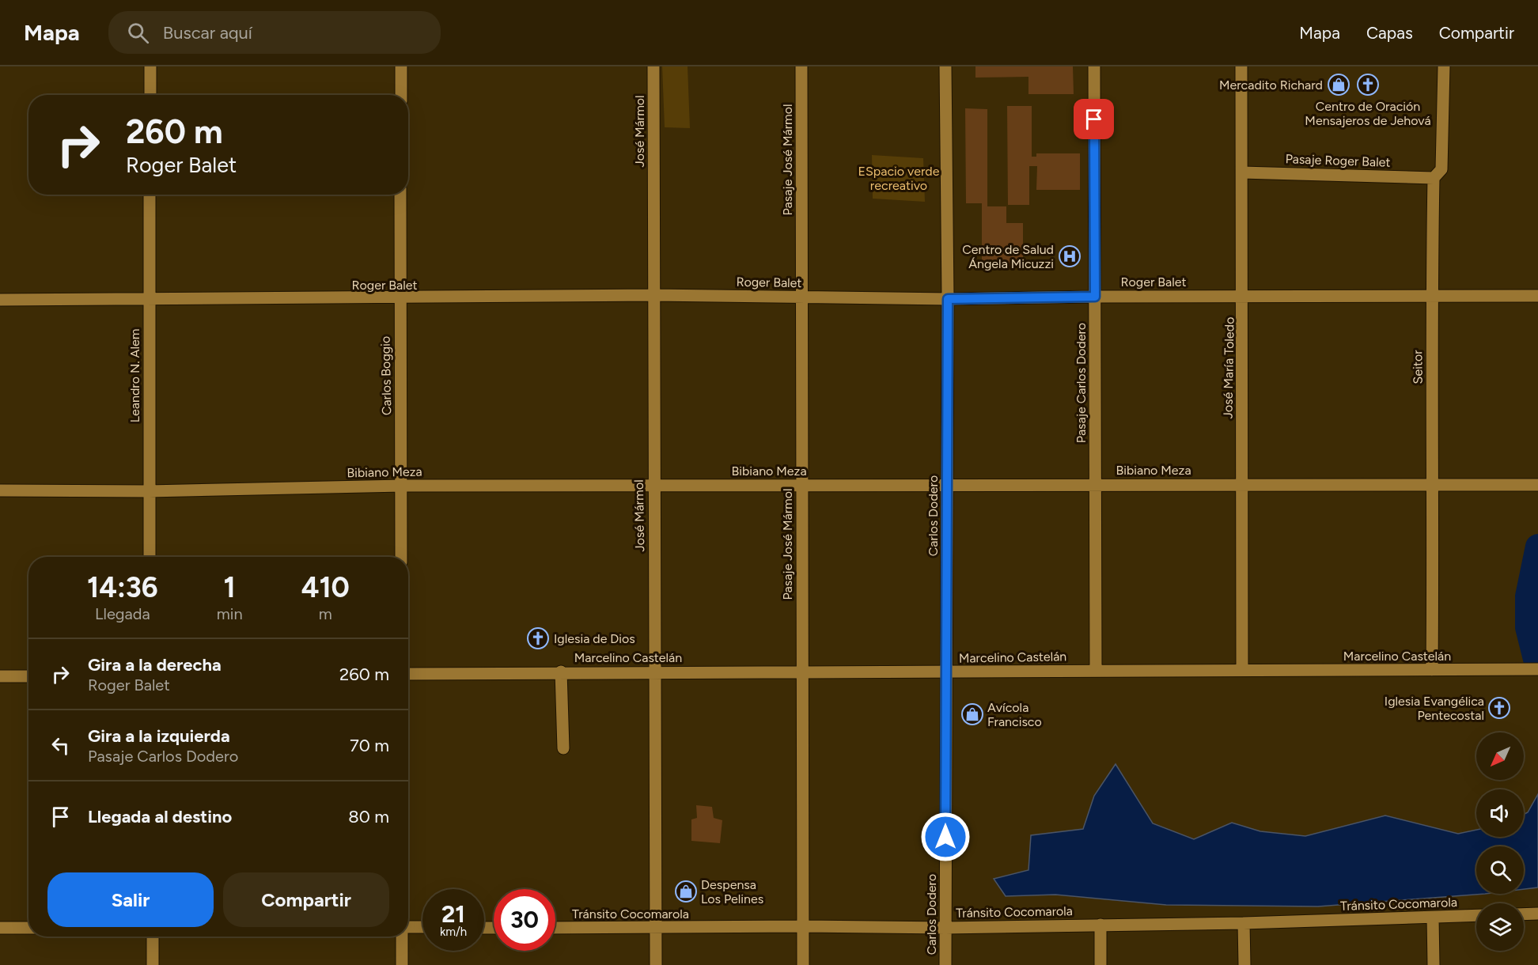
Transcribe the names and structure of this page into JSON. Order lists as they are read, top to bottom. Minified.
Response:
{"streets":{"street":["José Mármol","Pasaje José Mármol","Pasaje Roger Balet","Roger Balet","Seitor","José María Toledo","Leandro N. Alem","Carlos Boggio","Pasaje Carlos Dodero","Bibiano Meza","Carlos Dodero","Marcelino Castelán","Tránsito Cocomarola"]},"crossings":[["José Mármol","Roger Balet"],["José Mármol","Bibiano Meza"],["José Mármol","Marcelino Castelán"],["José Mármol","Tránsito Cocomarola"],["Pasaje José Mármol","Roger Balet"],["Pasaje José Mármol","Bibiano Meza"],["Pasaje José Mármol","Marcelino Castelán"],["Pasaje José Mármol","Tránsito Cocomarola"],["Pasaje Roger Balet","Seitor"],["Pasaje Roger Balet","José María Toledo"],["Roger Balet","Seitor"],["Roger Balet","José María Toledo"],["Roger Balet","Leandro N. Alem"],["Roger Balet","Carlos Boggio"],["Roger Balet","Pasaje Carlos Dodero"],["Roger Balet","Carlos Dodero"],["Seitor","Bibiano Meza"],["Seitor","Marcelino Castelán"],["José María Toledo","Bibiano Meza"],["José María Toledo","Marcelino Castelán"],["Leandro N. Alem","Bibiano Meza"],["Carlos Boggio","Bibiano Meza"],["Pasaje Carlos Dodero","Bibiano Meza"],["Pasaje Carlos Dodero","Marcelino Castelán"],["Bibiano Meza","Carlos Dodero"],["Carlos Dodero","Marcelino Castelán"],["Carlos Dodero","Tránsito Cocomarola"]],"parks":["ESpacio verde recreativo"],"places":{"shop":["Mercadito Richard","Avícola Francisco","Despensa Los Pelines"],"church":["Centro de Oración Mensajeros de Jehová","Iglesia de Dios","Iglesia Evangélica Pentecostal"],"hospital":["Centro de Salud Ángela Micuzzi"]},"north":"bottom left","page":{"header":"Mapa","search":"Buscar aquí","nav":["Mapa","Capas","Compartir"],"turn":["260 m","Roger Balet"],"eta":["14:36","Llegada","1","min","410","m"],"list":[{"name":"Gira a la derecha","note":"Roger Balet","value":"260 m"},{"name":"Gira a la izquierda","note":"Pasaje Carlos Dodero","value":"70 m"},{"name":"Llegada al destino","value":"80 m"}],"buttons":["Salir","Compartir"],"speed":"21 km/h","limit":"30"}}
